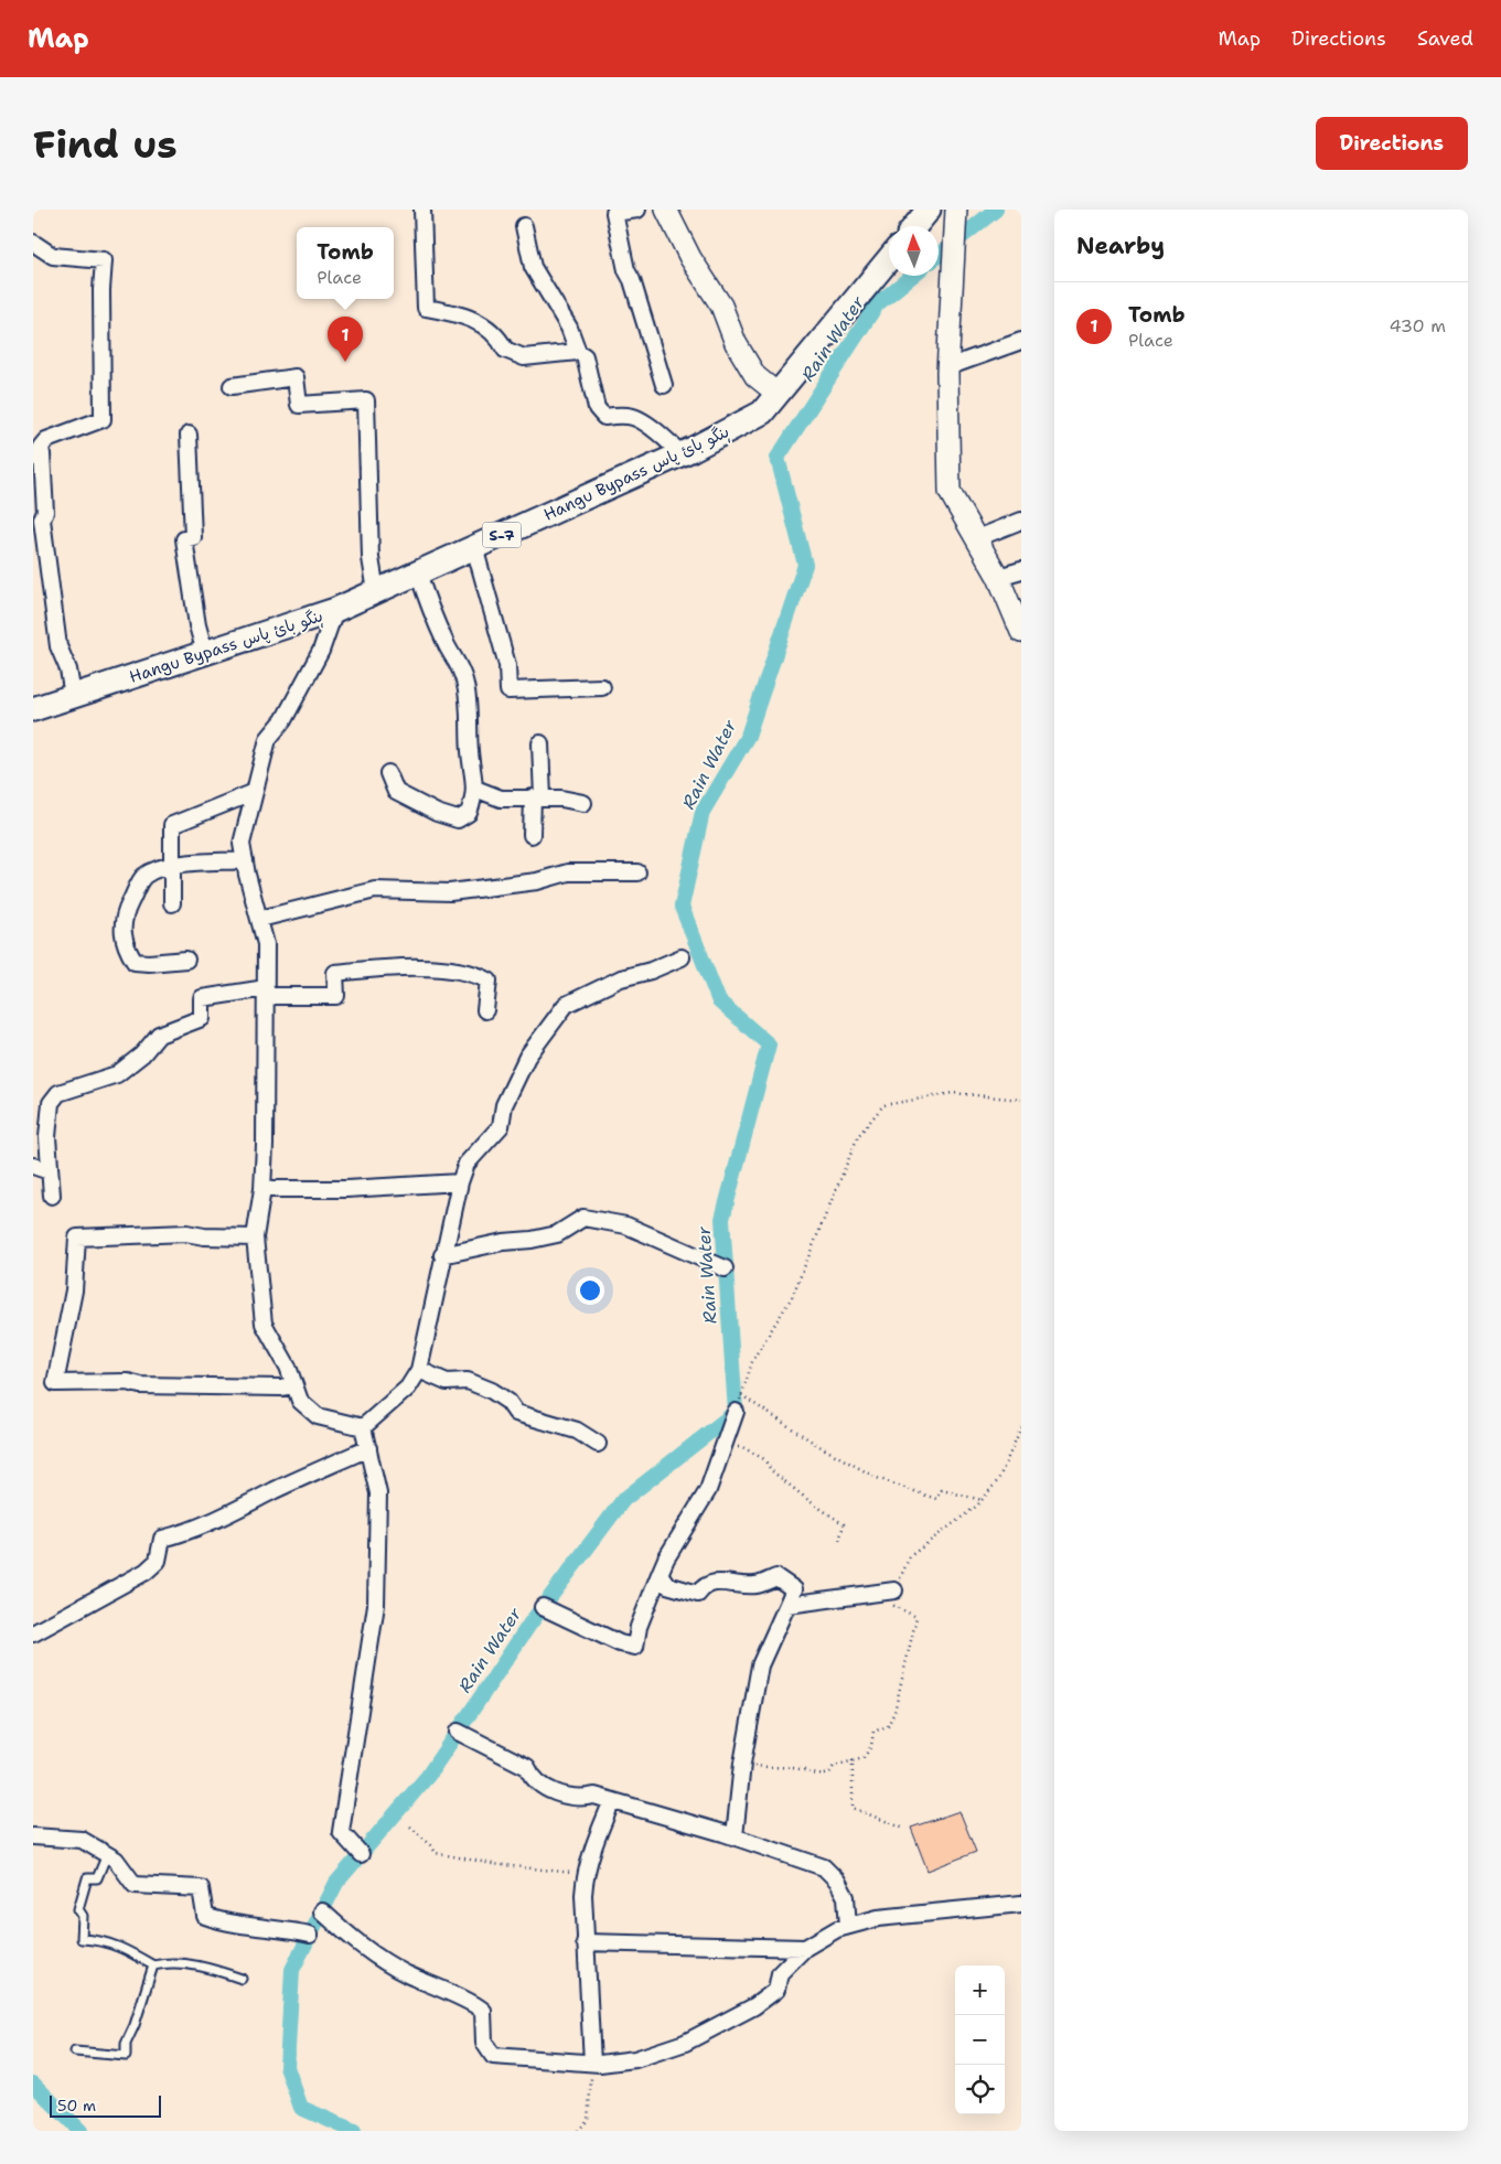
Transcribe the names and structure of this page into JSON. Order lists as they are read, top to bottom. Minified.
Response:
{"streets":{"main road":["Hangu Bypass ہنگو بائ پاس","S-7"]},"water":["Rain Water"],"scale_bar":"50 m","north":"top","page":{"header":"Map","nav":["Map","Directions","Saved"],"buttons":"Directions","title":"Find us","heading":"Nearby","popup":["Tomb","Place"],"list":[{"mark":"1","name":"Tomb","note":"Place","value":"430 m"}],"pins":"1","map_buttons":["+","−"],"scale":"50 m"}}
